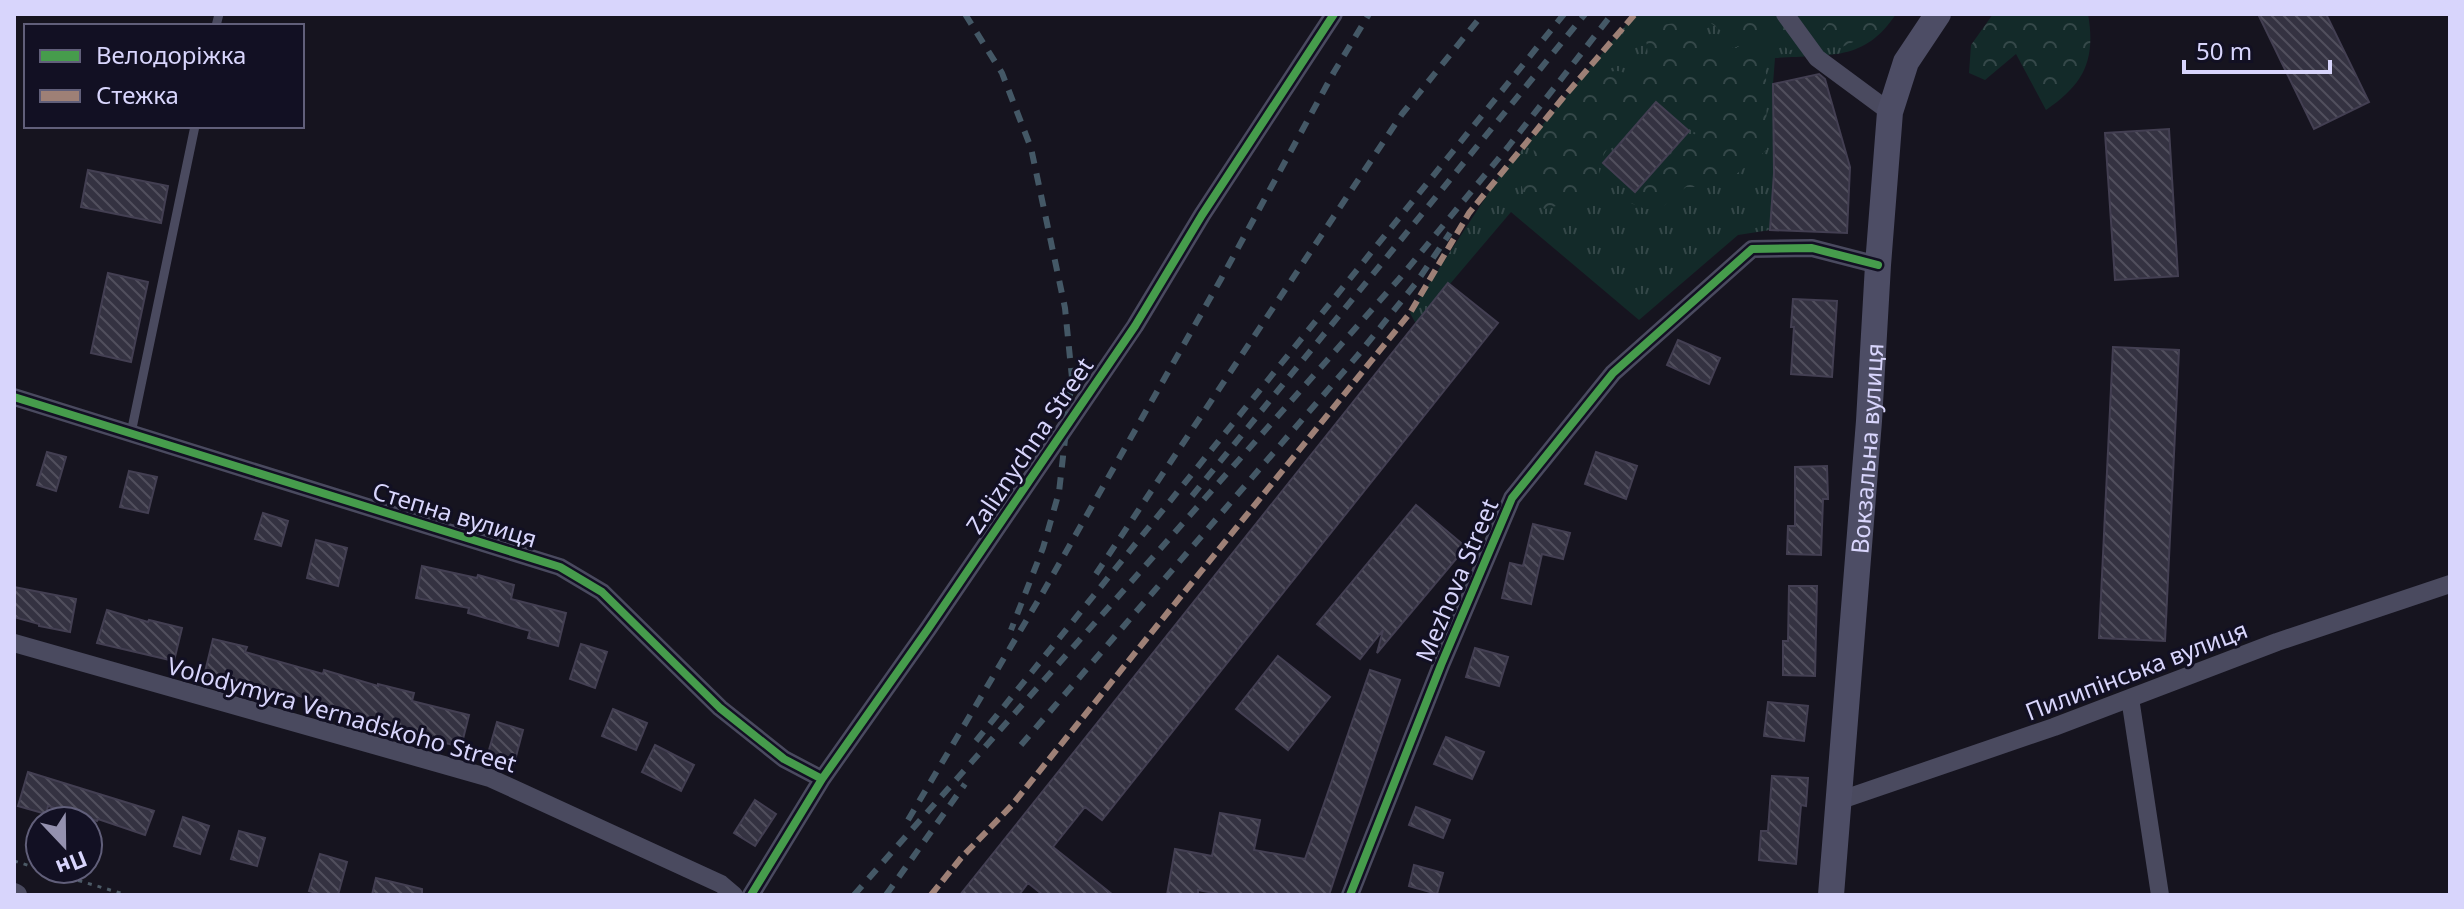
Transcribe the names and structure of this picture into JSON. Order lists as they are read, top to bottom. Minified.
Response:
{"streets":{"main road":["Вокзальна вулиця"],"street":["Zaliznychna Street","Степна вулиця","Mezhova Street","Пилипінська вулиця","Volodymyra Vernadskoho Street"]},"crossings":[["Zaliznychna Street","Степна вулиця"],["Вокзальна вулиця","Mezhova Street"],["Вокзальна вулиця","Пилипінська вулиця"]],"legend":["Велодоріжка","Стежка"],"scale_bar":"50 m","north":"bottom"}
